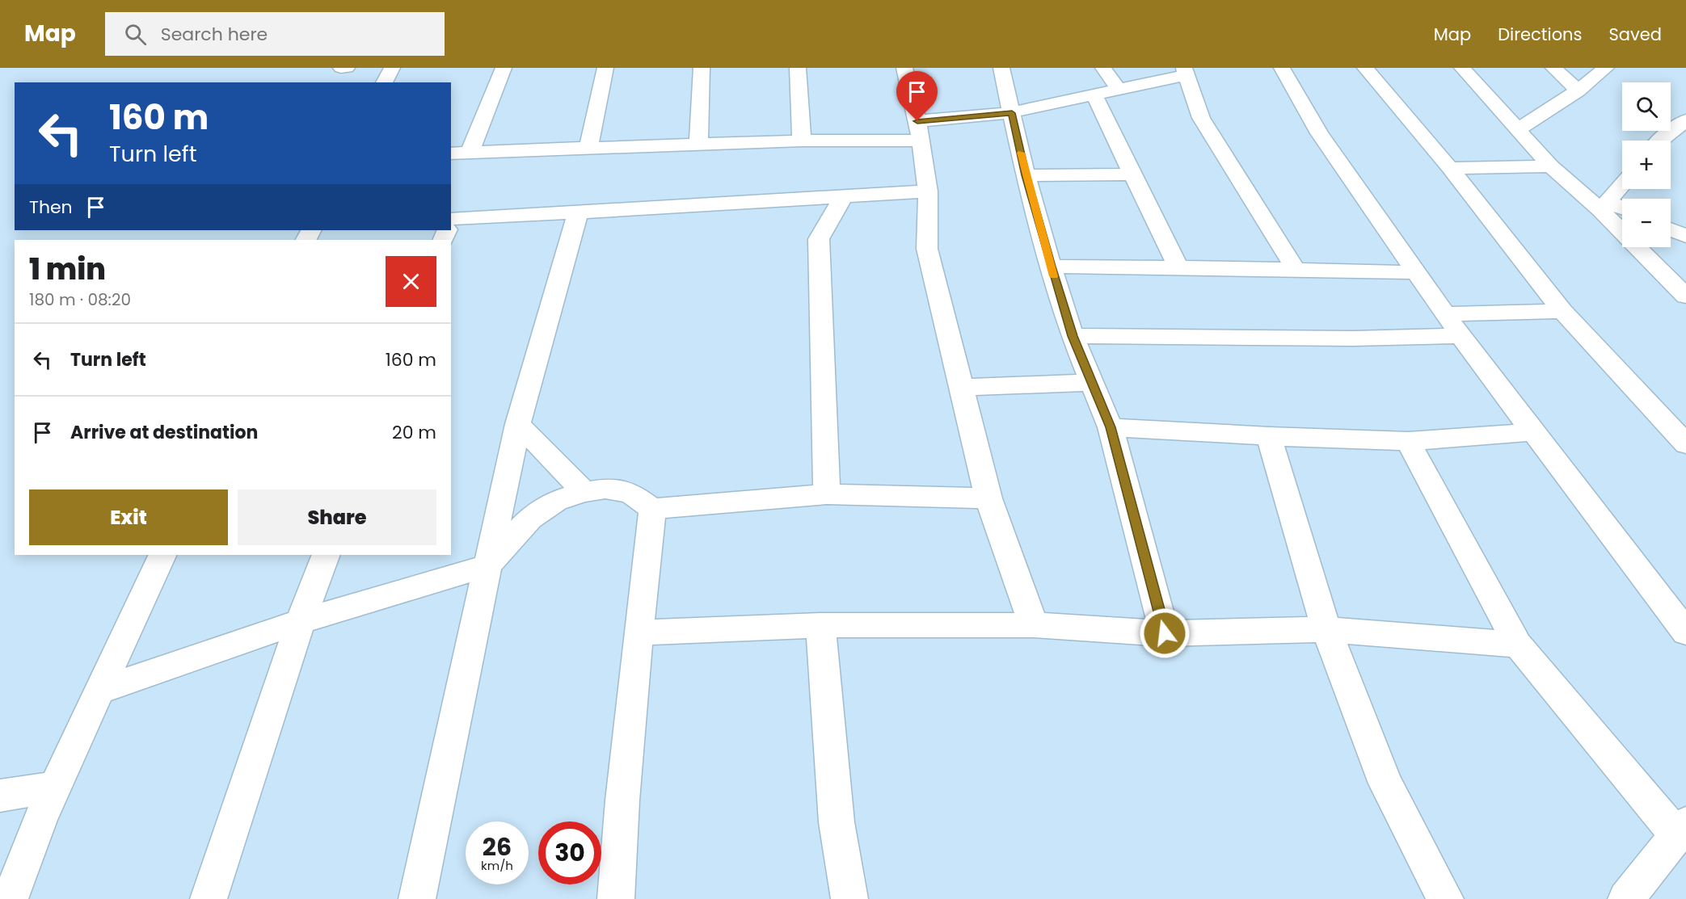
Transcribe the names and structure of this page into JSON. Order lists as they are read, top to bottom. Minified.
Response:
{"page":{"header":"Map","search":"Search here","nav":["Map","Directions","Saved"],"map_buttons":["+","−"],"turn":["160 m","Turn left"],"then":"Then","heading":["1 min","180 m · 08:20"],"list":[{"name":"Turn left","value":"160 m"},{"name":"Arrive at destination","value":"20 m"}],"buttons":["Exit","Share"],"speed":"26 km/h","limit":"30"}}
